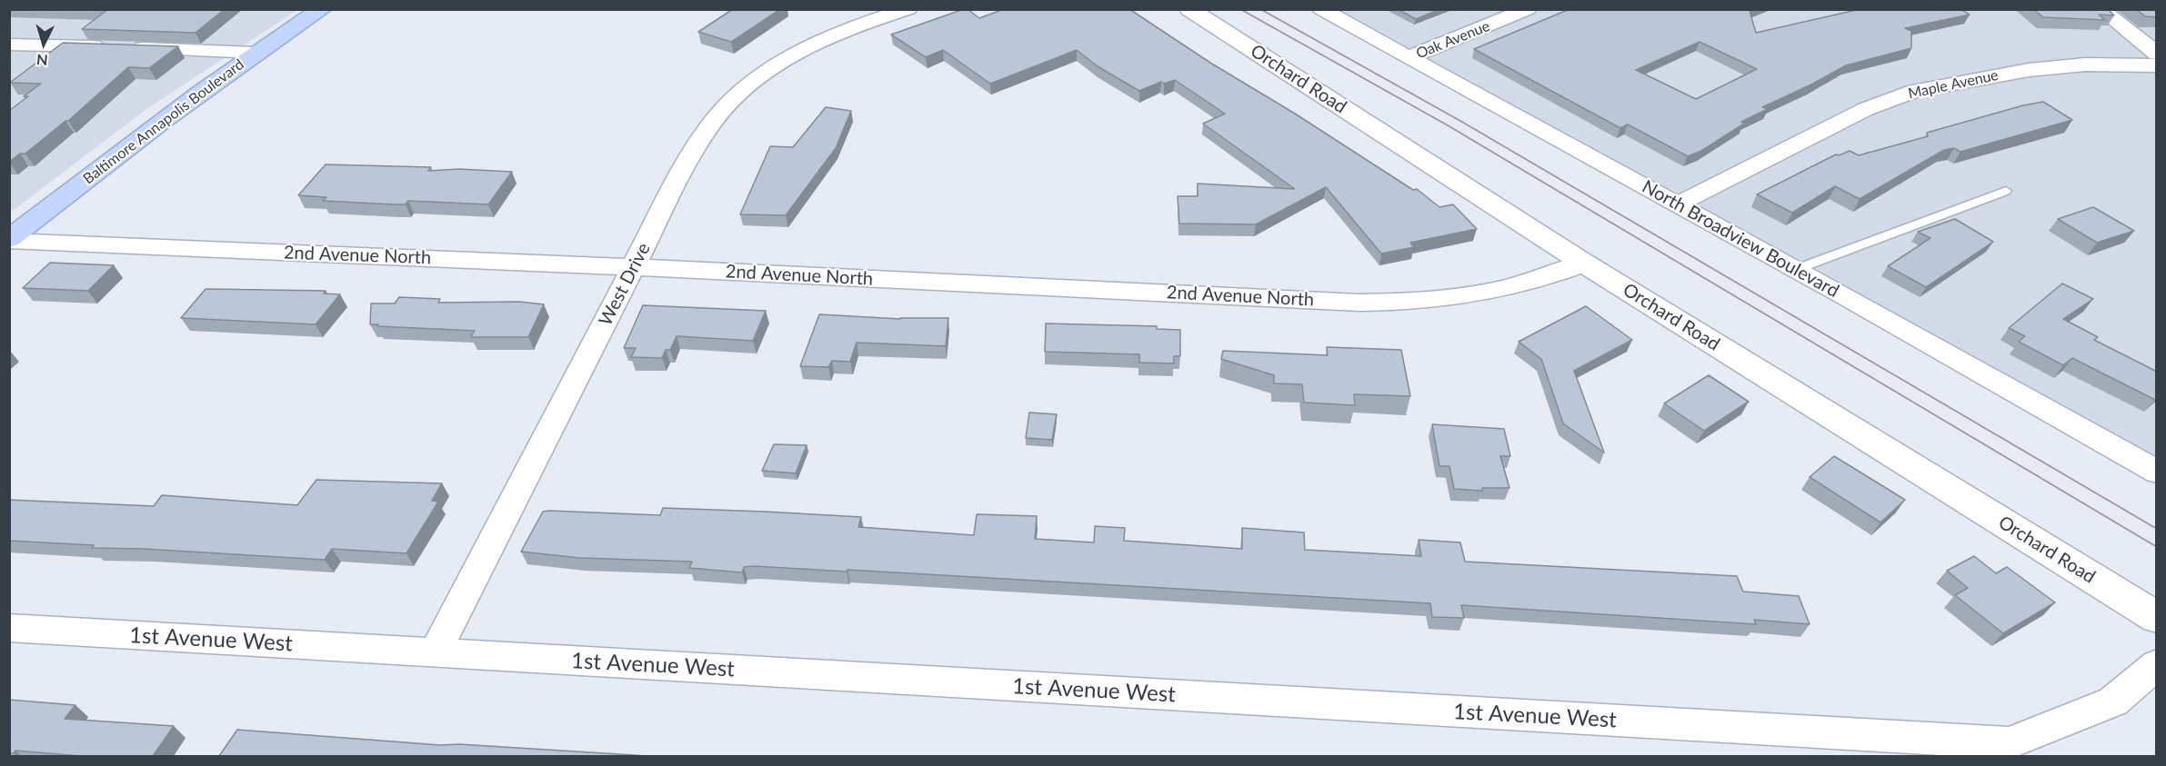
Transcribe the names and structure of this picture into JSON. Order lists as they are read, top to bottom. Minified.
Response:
{"streets":{"main road":["Baltimore Annapolis Boulevard"],"street":["Oak Avenue","Orchard Road","Maple Avenue","North Broadview Boulevard","2nd Avenue North","West Drive","1st Avenue West"]},"crossings":[["Oak Avenue","North Broadview Boulevard"],["Orchard Road","2nd Avenue North"],["Maple Avenue","North Broadview Boulevard"],["Baltimore Annapolis Boulevard","2nd Avenue North"],["2nd Avenue North","West Drive"],["West Drive","1st Avenue West"]],"north":"bottom"}
